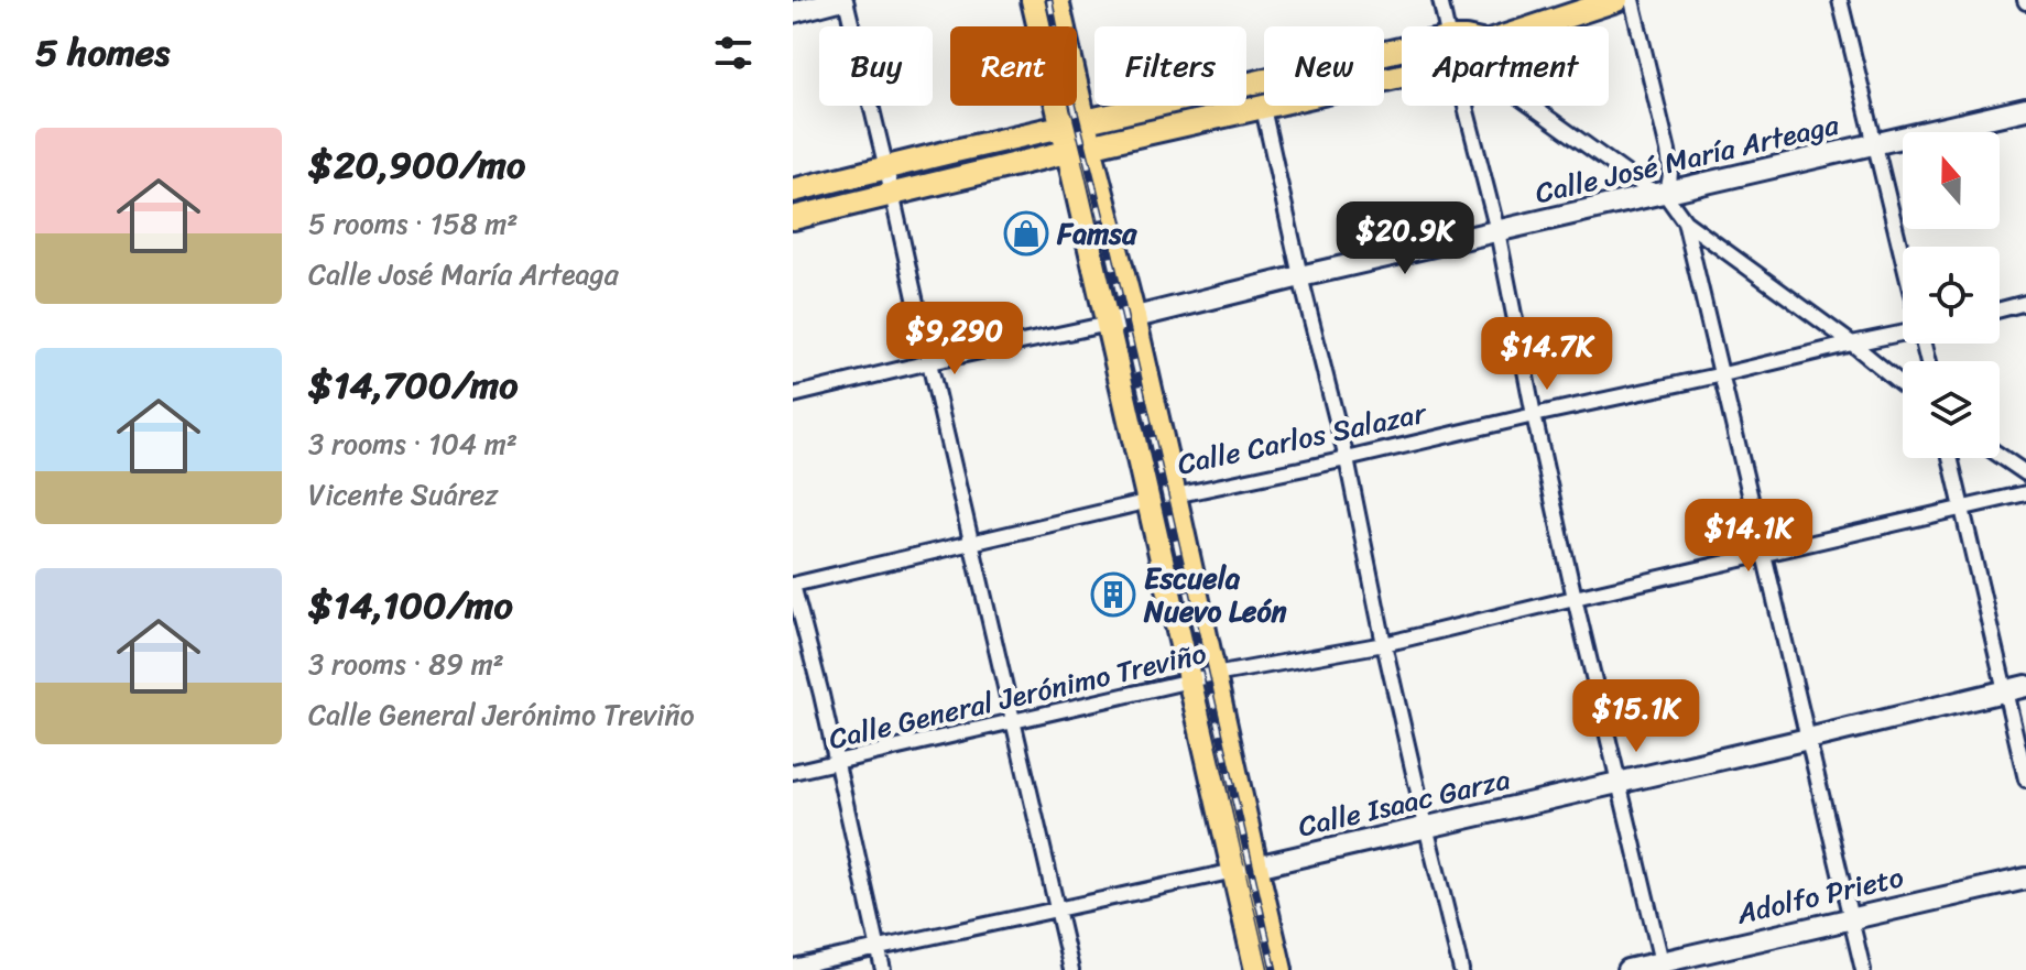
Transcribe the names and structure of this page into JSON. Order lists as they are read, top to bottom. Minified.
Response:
{"streets":{"street":["Calle José María Arteaga","Calle Carlos Salazar","Calle General Jerónimo Treviño","Calle Isaac Garza","Adolfo Prieto"]},"places":{"shop":["Famsa"],"building":["Escuela Nuevo León"]},"north":"top","page":{"heading":"5 homes","chip":["Buy","Rent","Filters","New","Apartment"],"list":[{"name":"$20,900/mo","note":"5 rooms · 158 m² · Calle José María Arteaga"},{"name":"$14,700/mo","note":"3 rooms · 104 m² · Vicente Suárez"},{"name":"$14,100/mo","note":"3 rooms · 89 m² · Calle General Jerónimo Treviño"}],"price":["$20.9K","$9,290","$14.7K","$14.1K","$15.1K"]}}
